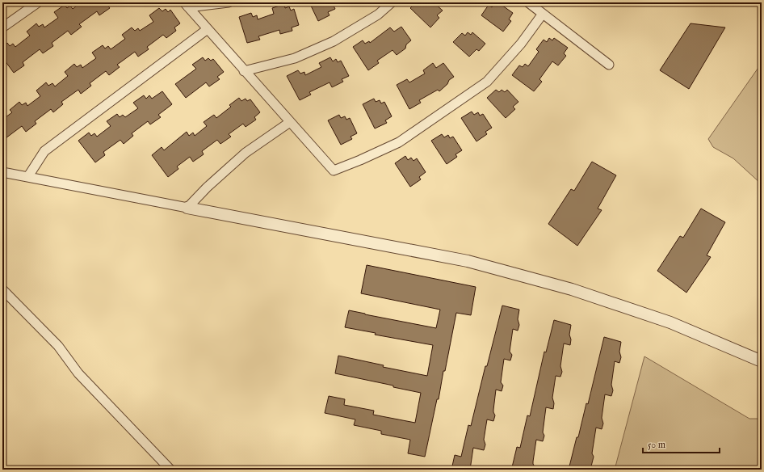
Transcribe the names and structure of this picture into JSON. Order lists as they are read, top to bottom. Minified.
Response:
{"scale_bar":"50 m"}
